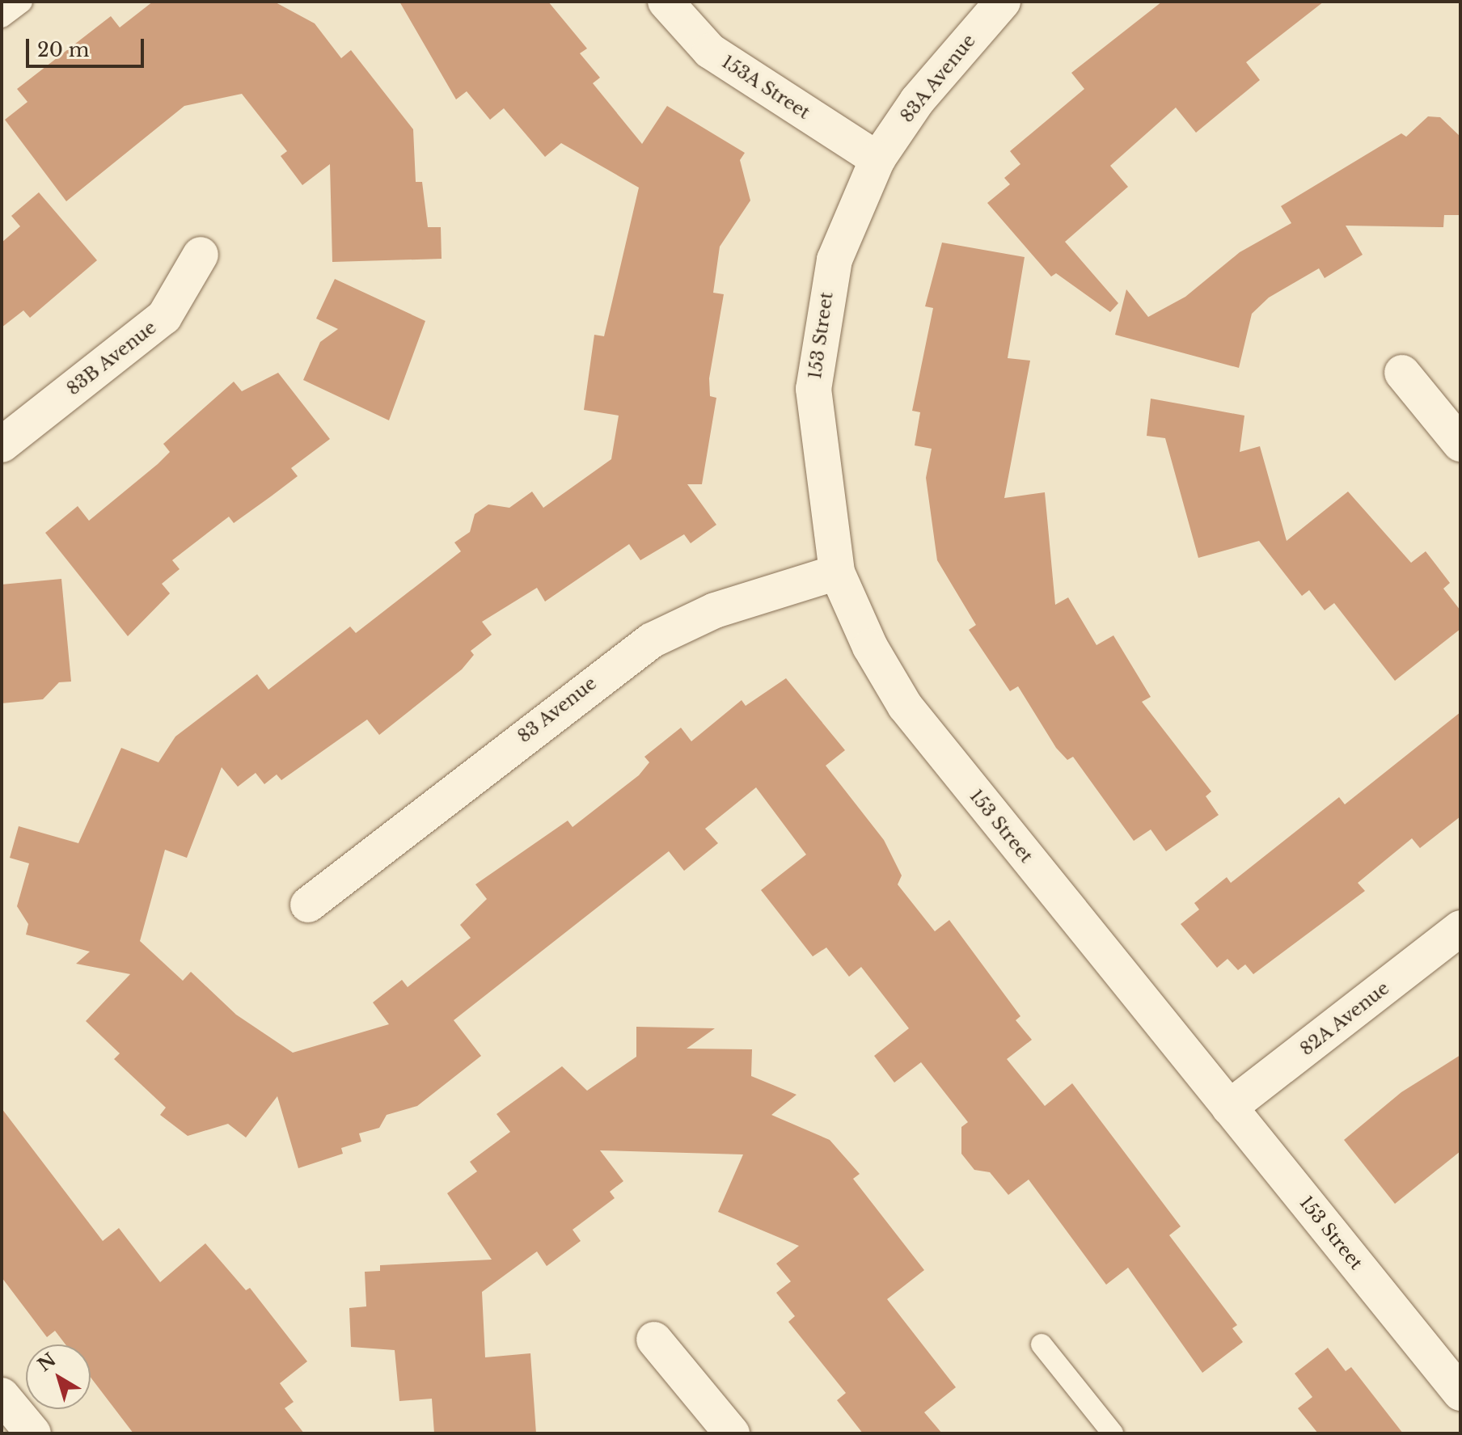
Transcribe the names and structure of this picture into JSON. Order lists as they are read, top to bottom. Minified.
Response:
{"streets":{"street":["83A Avenue","153A Street","153 Street","83B Avenue","83 Avenue","82A Avenue"]},"crossings":[["83A Avenue","153A Street"],["83A Avenue","153 Street"],["153A Street","153 Street"],["153 Street","83 Avenue"],["153 Street","82A Avenue"]],"scale_bar":"20 m","north":"top left"}
